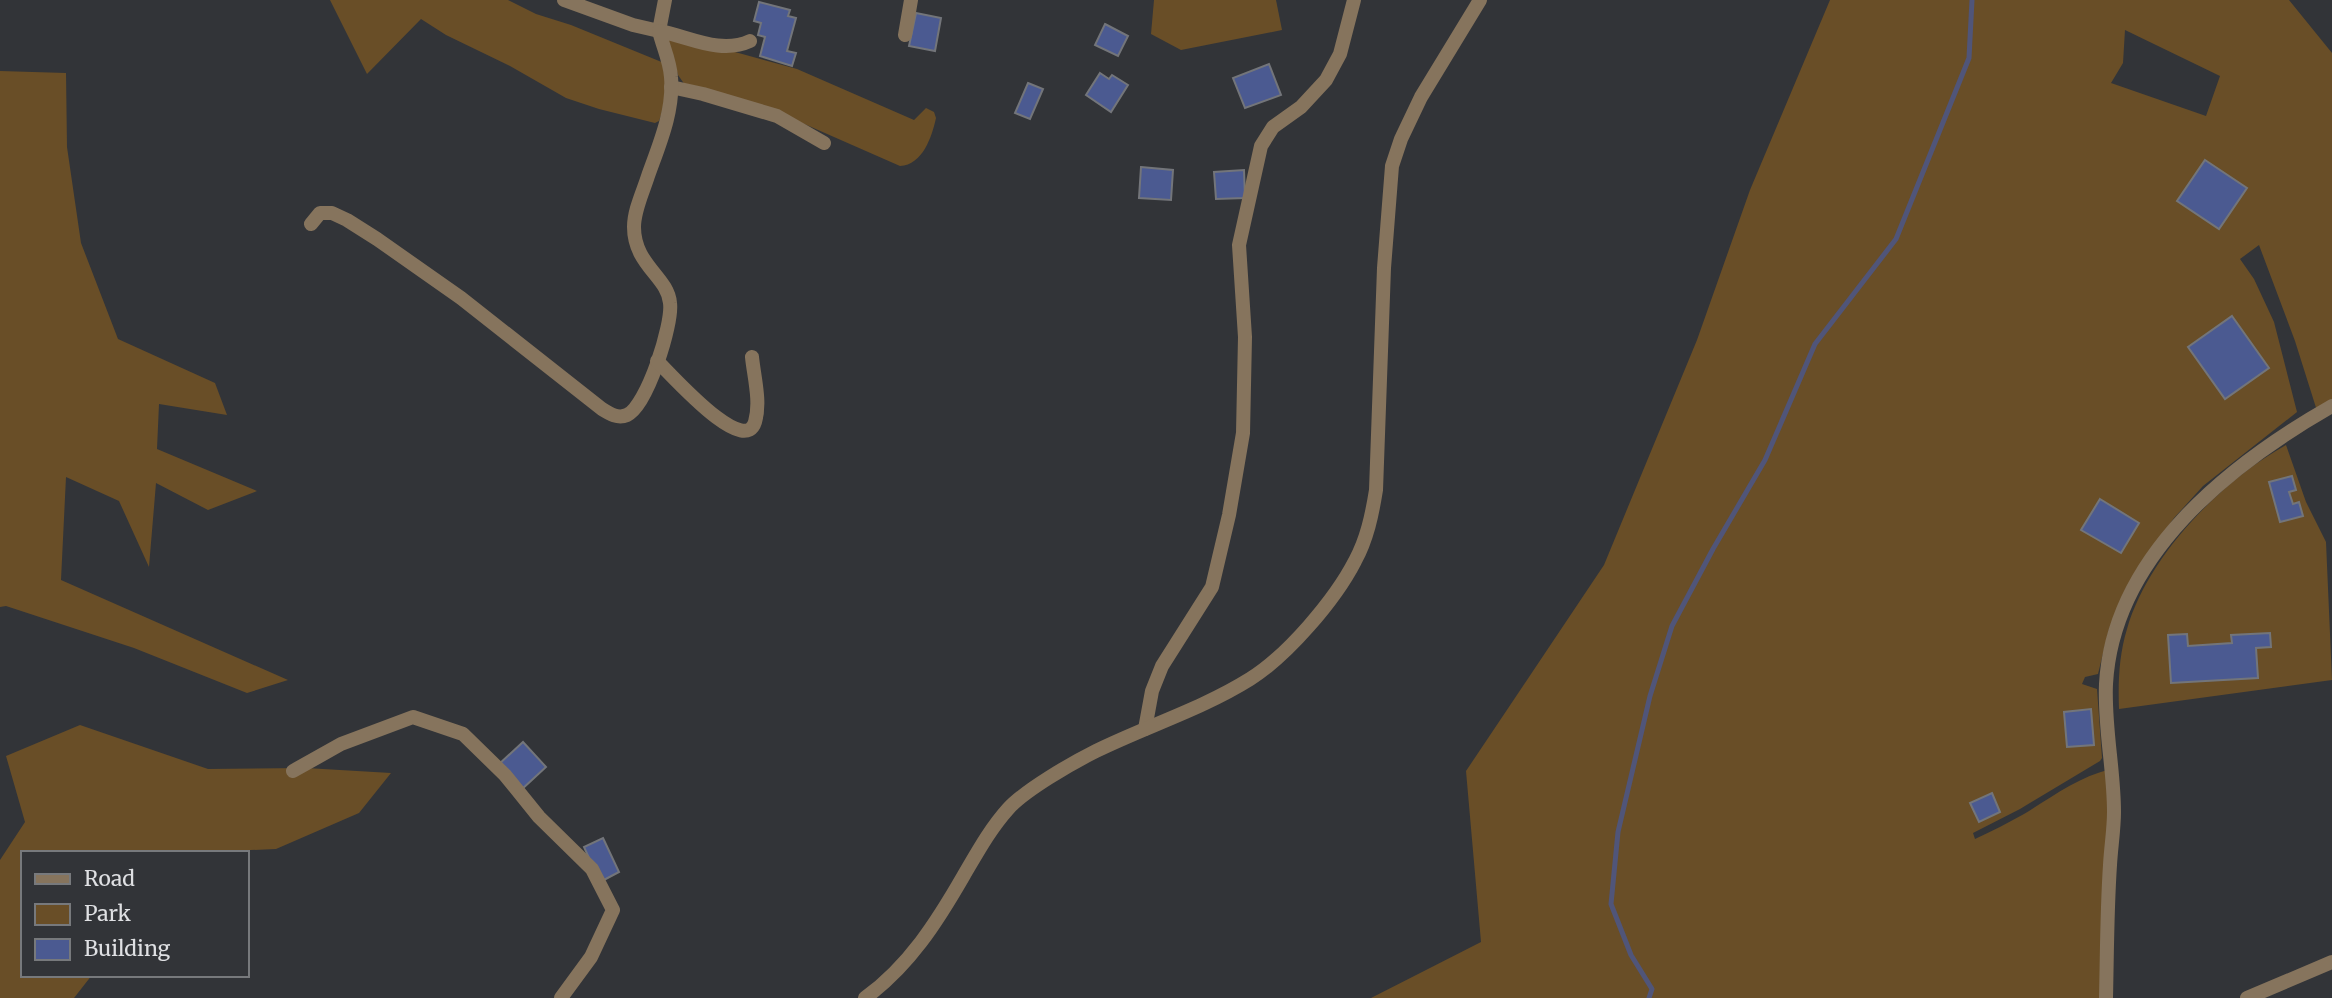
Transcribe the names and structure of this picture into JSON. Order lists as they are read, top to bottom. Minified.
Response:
{"legend":["Road","Park","Building"]}
